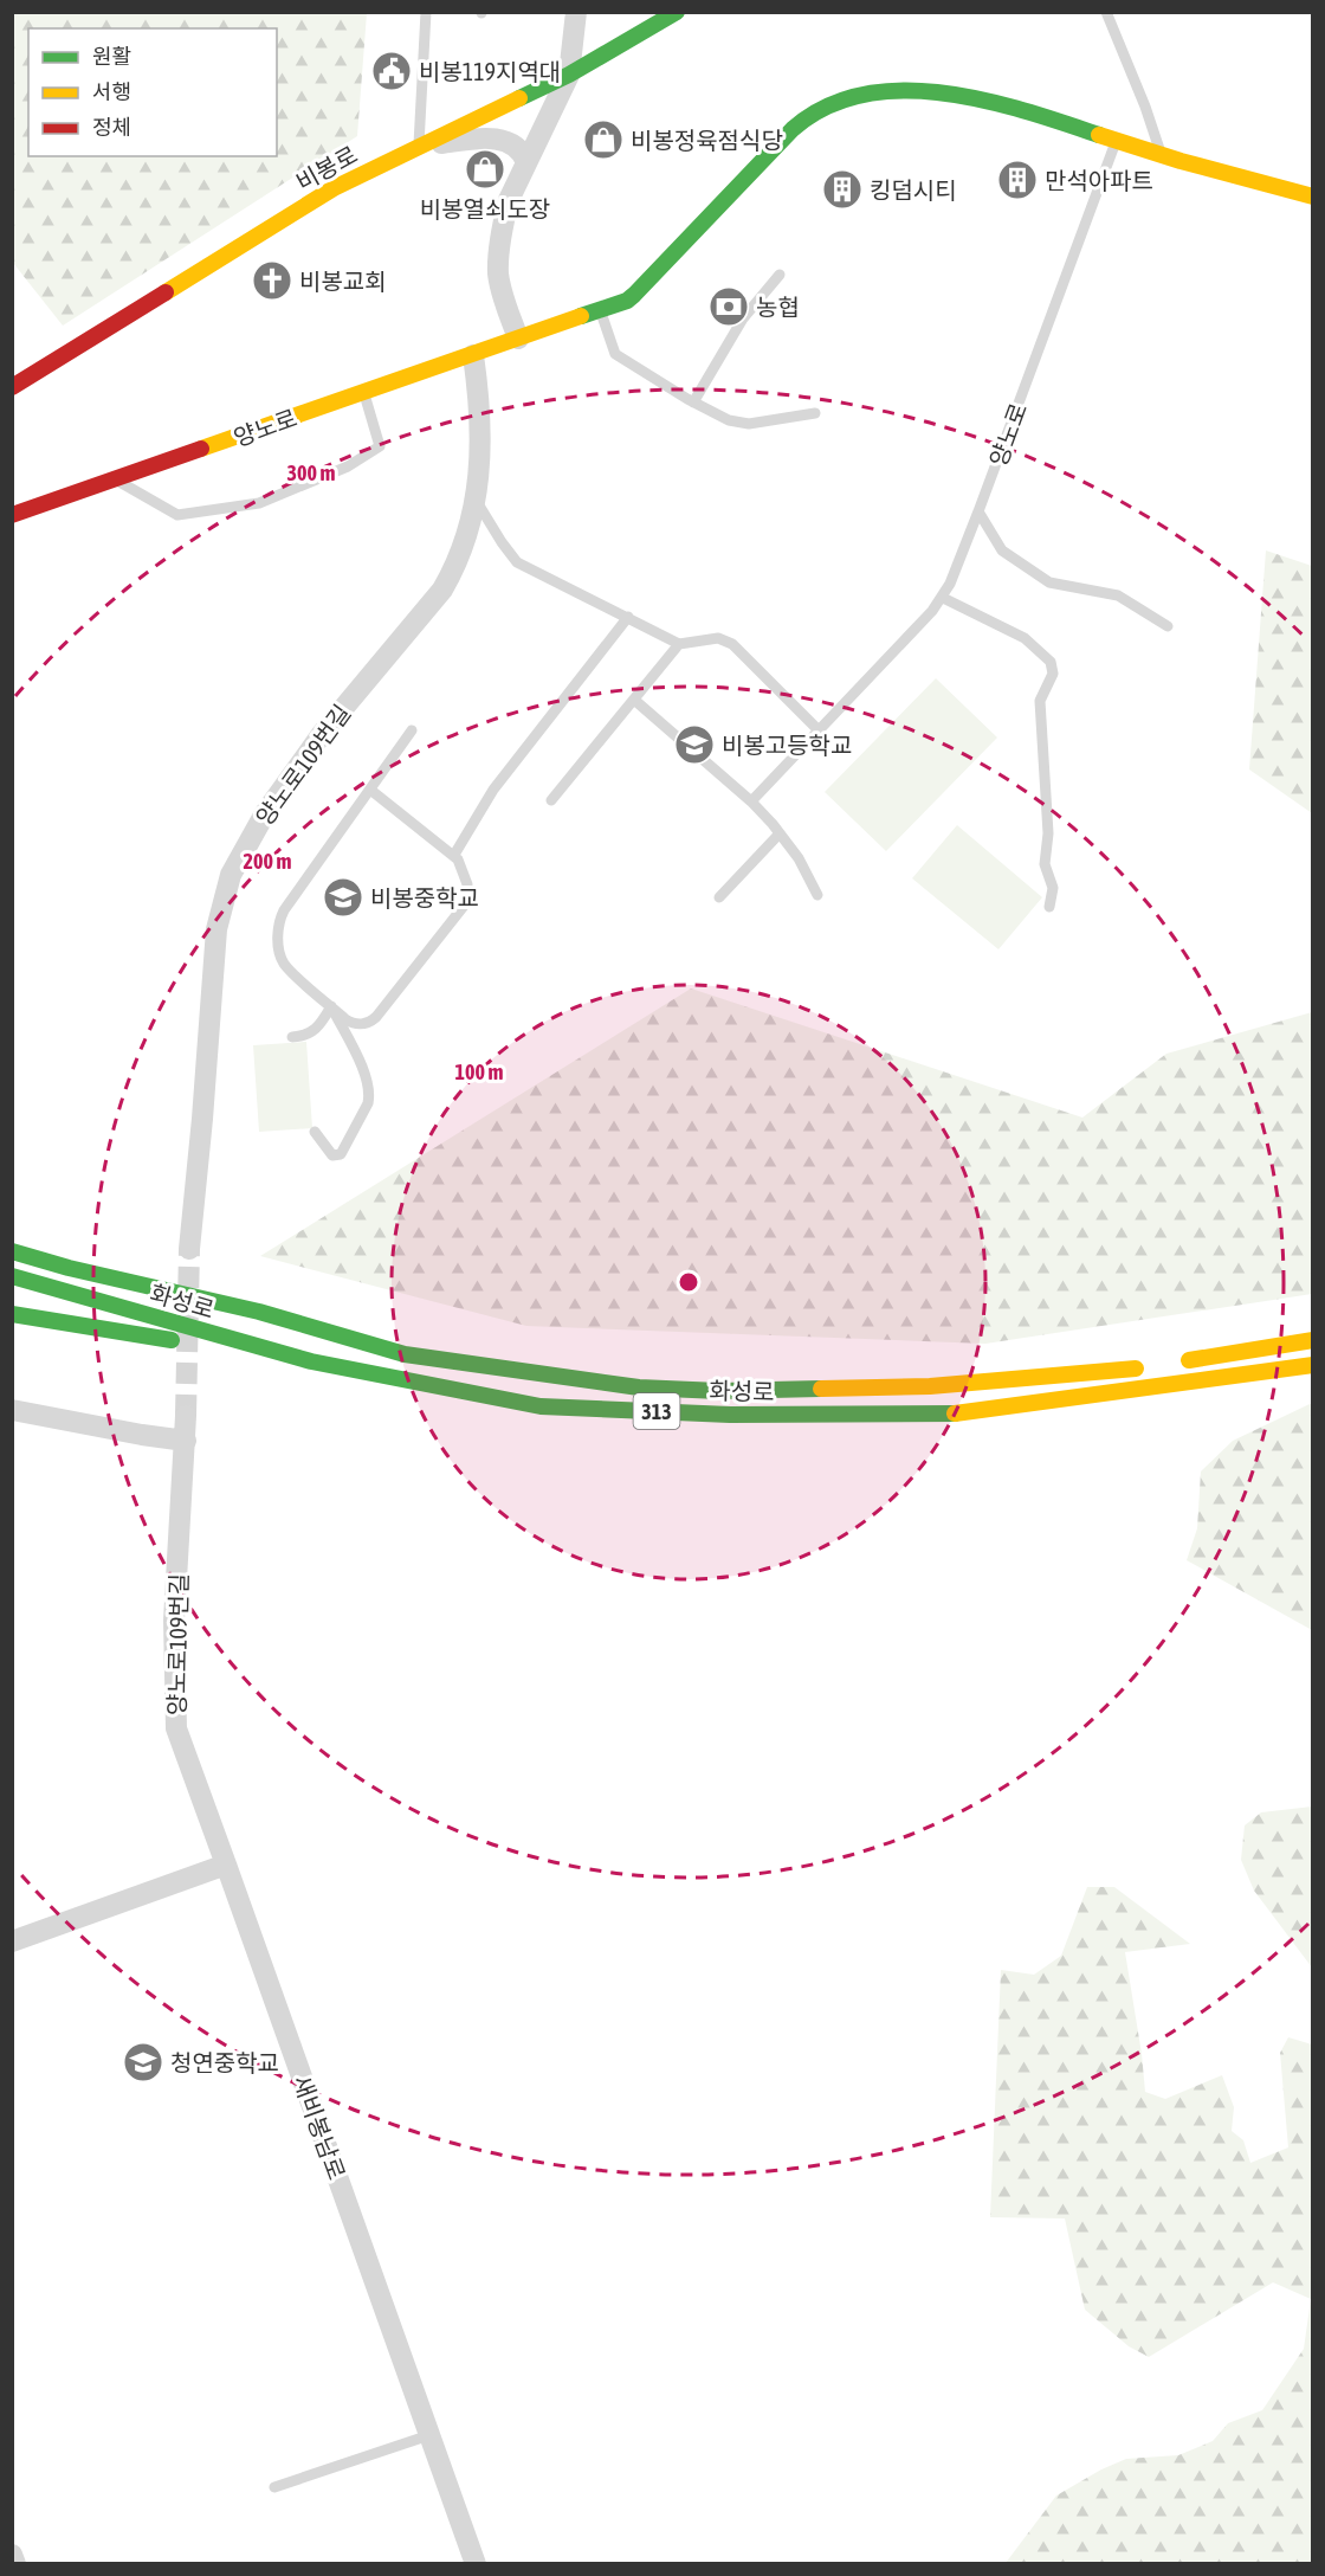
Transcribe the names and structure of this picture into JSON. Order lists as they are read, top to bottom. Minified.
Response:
{"streets":{"main road":["비봉로","양노로","화성로","313"],"street":["양노로109번길","새비봉남로"]},"crossings":[["양노로","양노로109번길"],["양노로109번길","새비봉남로"],["화성로","313"]],"places":{"public building":["비봉119지역대"],"shop":["비봉정육점식당","비봉열쇠도장"],"building":["만석아파트","킹덤시티"],"church":["비봉교회"],"bank":["농협"],"school or university":["비봉고등학교","비봉중학교","청연중학교"]},"legend":["원활","서행","정체"],"rings":["300 m","200 m","100 m"]}
